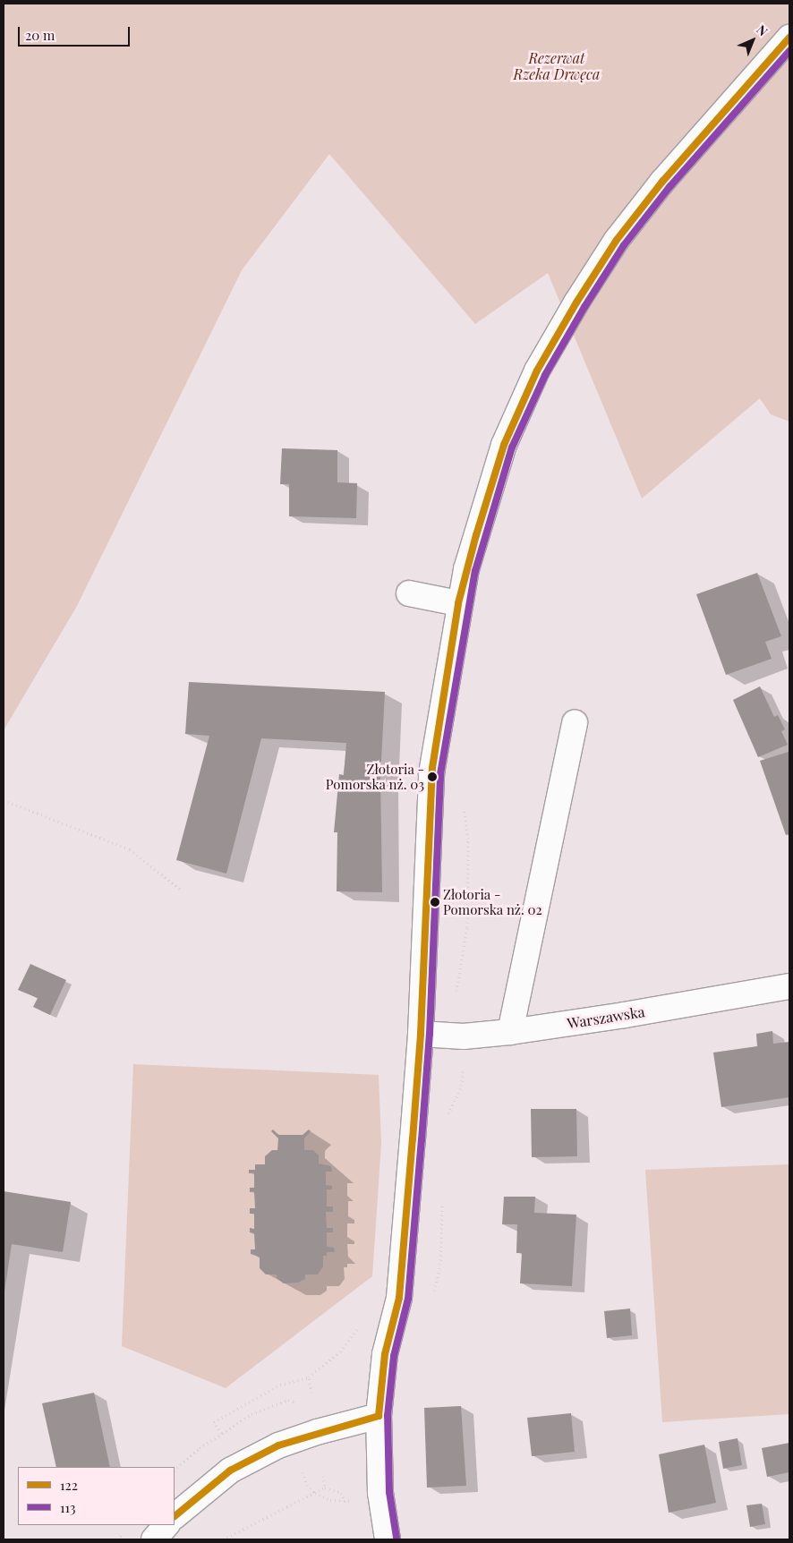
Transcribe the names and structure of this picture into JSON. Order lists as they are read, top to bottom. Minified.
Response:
{"streets":{"main road":["Warszawska"]},"parks":["Rezerwat Rzeka Drwęca"],"places":["Złotoria - Pomorska nż. 03","Złotoria - Pomorska nż. 02"],"lines":["transit line 122","transit line 113"],"legend":["122","113"],"scale_bar":"20 m","north":"top right"}
